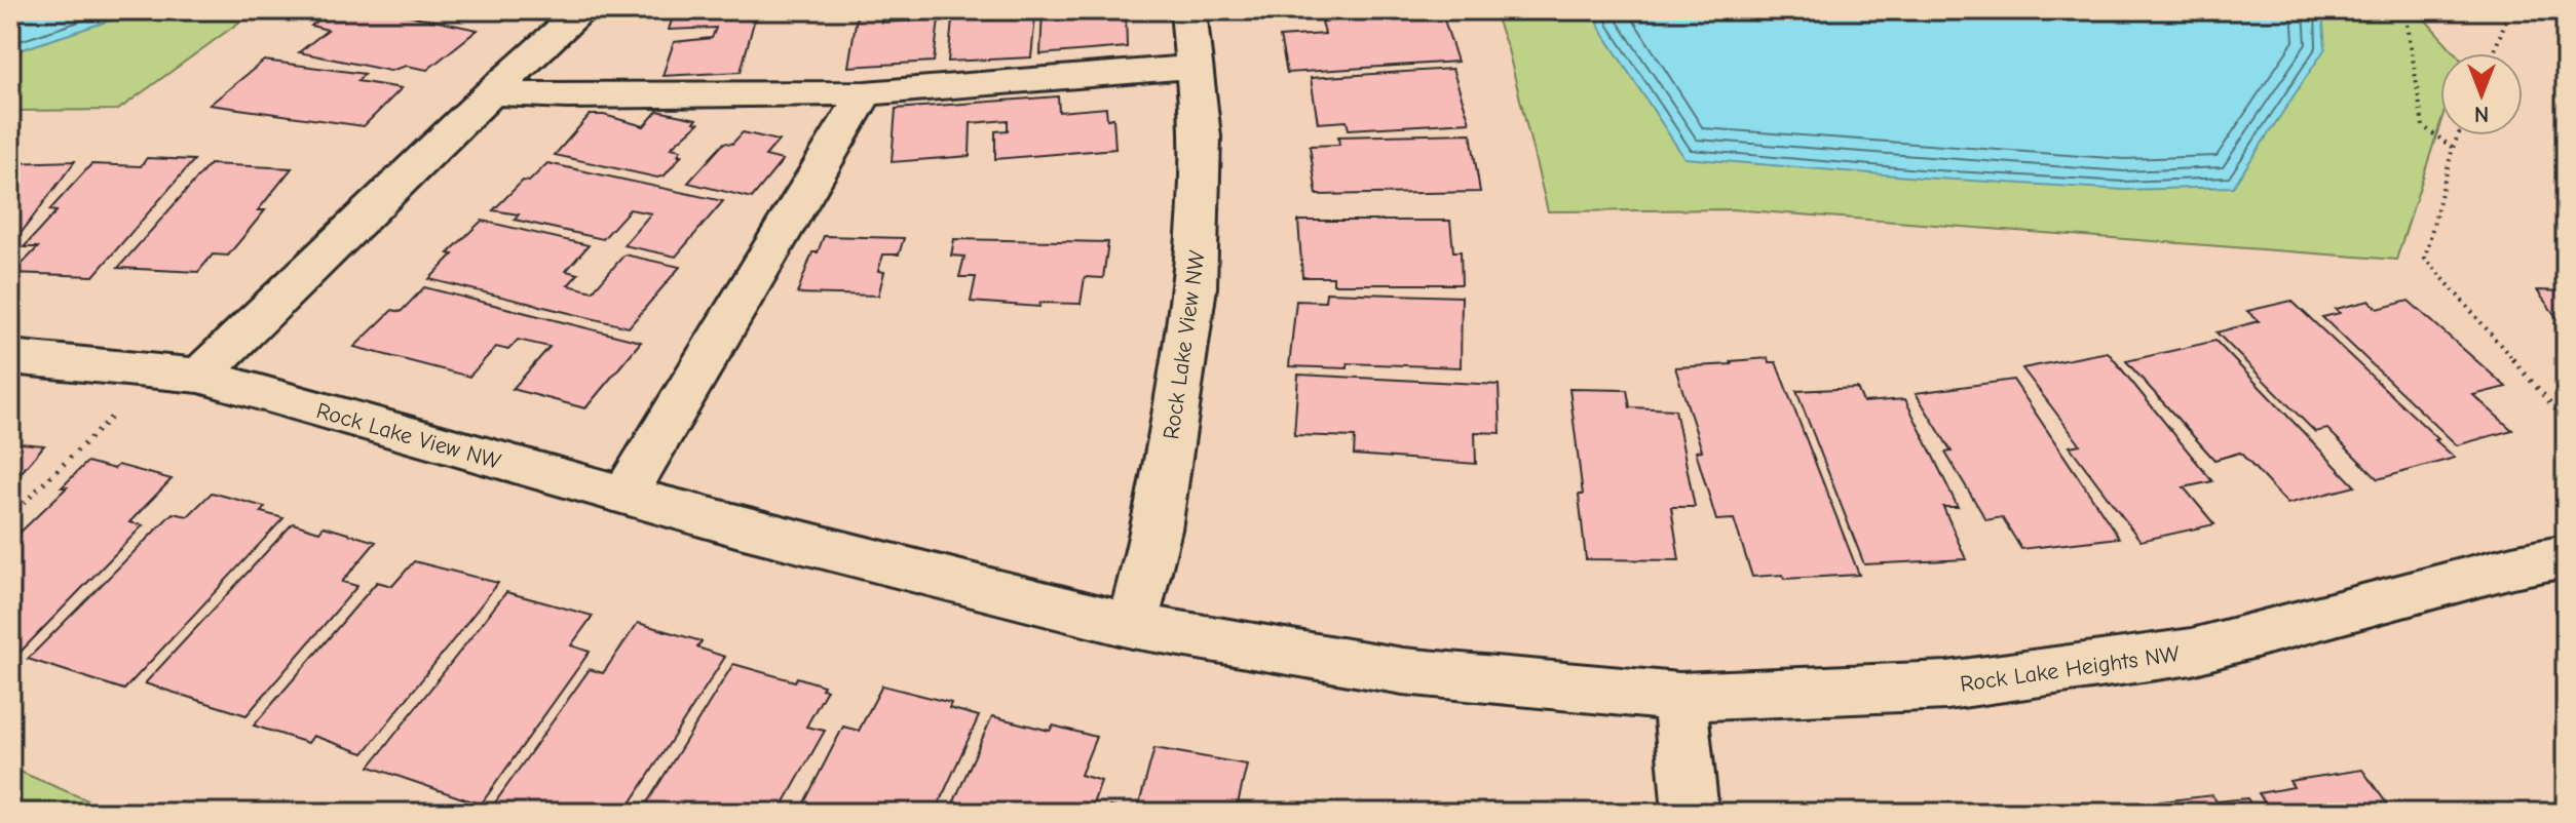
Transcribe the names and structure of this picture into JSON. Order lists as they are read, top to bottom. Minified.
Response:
{"streets":{"street":["Rock Lake View NW","Rock Lake Heights NW"]},"crossings":[["Rock Lake View NW","Rock Lake Heights NW"]],"north":"bottom"}
